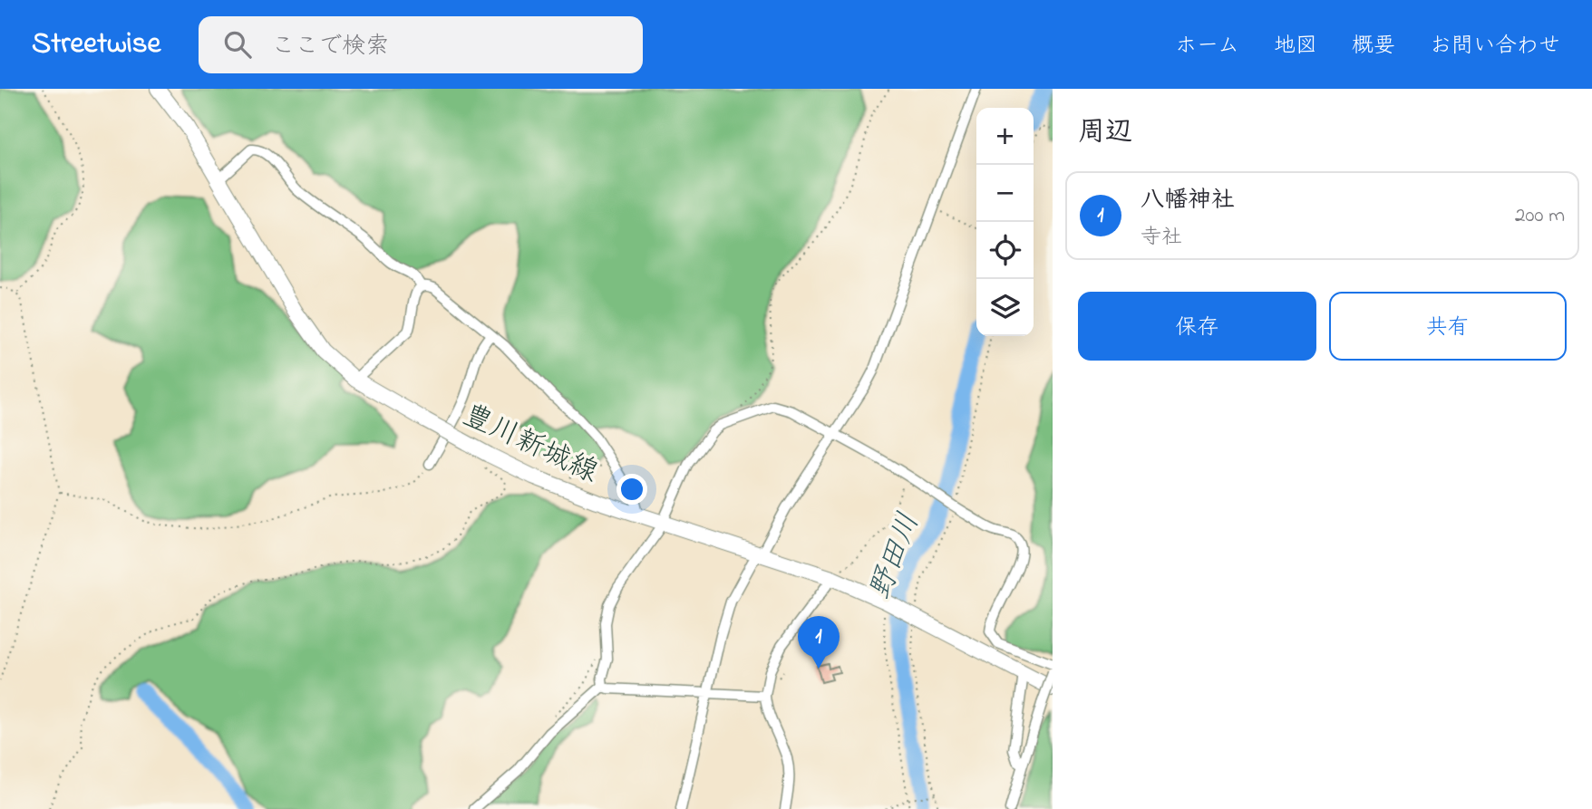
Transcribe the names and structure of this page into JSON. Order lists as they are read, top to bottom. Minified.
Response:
{"streets":{"main road":["豊川新城線"]},"water":["野田川"],"page":{"header":"Streetwise","search":"ここで検索","nav":["ホーム","地図","概要","お問い合わせ"],"heading":"周辺","map_buttons":["+","−"],"list":[{"mark":"1","name":"八幡神社","note":"寺社","value":"200 m"}],"buttons":["保存","共有"],"pins":"1"}}
